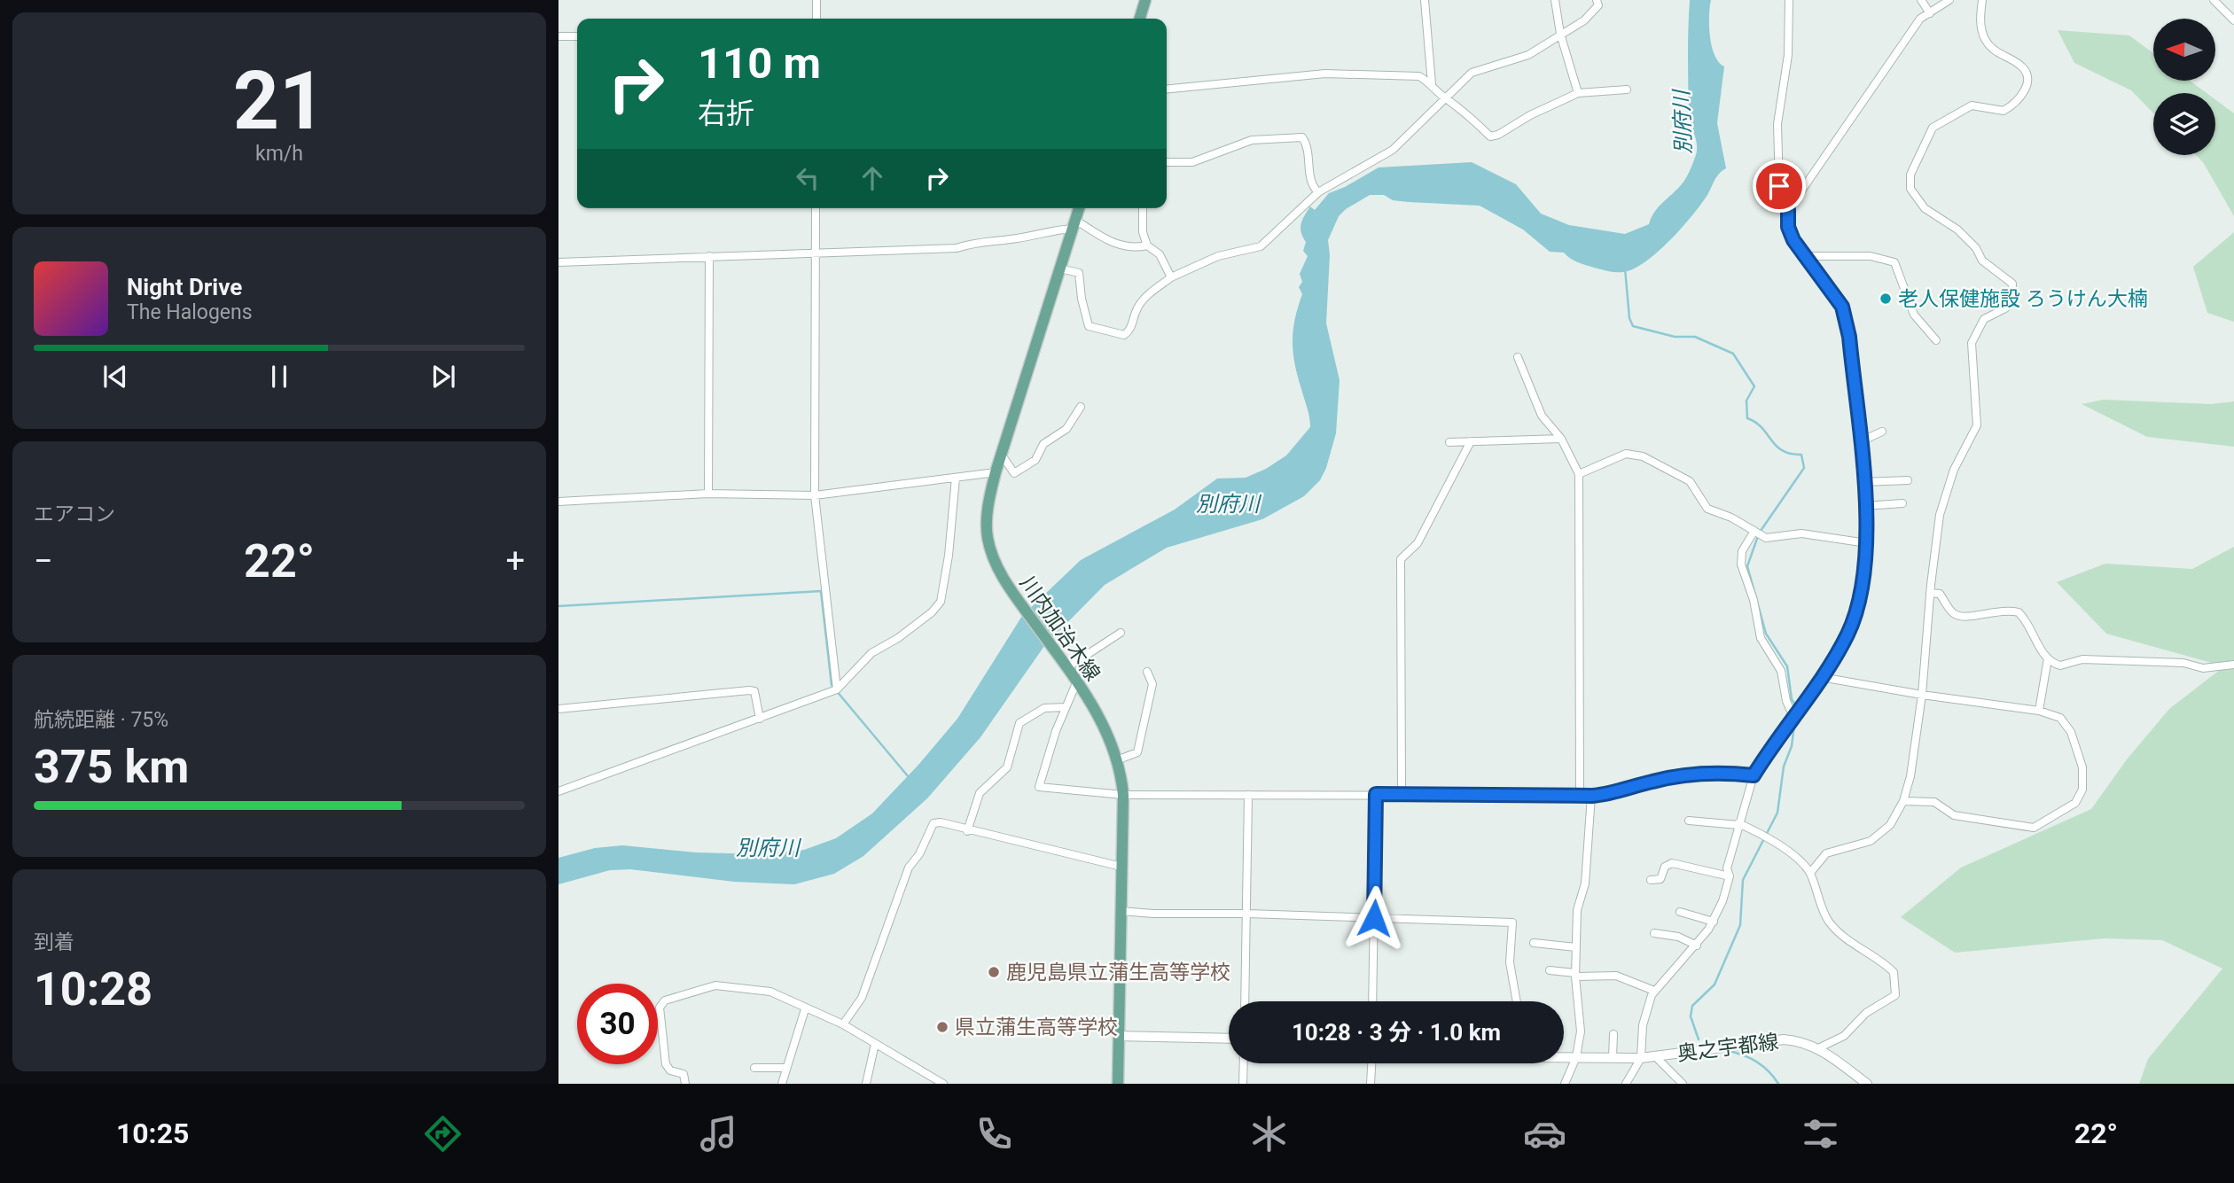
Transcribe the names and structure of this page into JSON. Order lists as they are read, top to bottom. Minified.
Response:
{"streets":{"main road":["川内加治木線"],"street":["奥之宇都線"]},"water":["別府川"],"places":["老人保健施設 ろうけん大楠","鹿児島県立蒲生高等学校","県立蒲生高等学校"],"north":"left","page":{"tile":[["21","km/h"],"エアコン",["航続距離 · 75%","375 km"],["到着","10:28"]],"turn":["110 m","右折"],"song":["Night Drive","The Halogens"],"heat":["−","22°","+"],"limit":"30","trip":"10:28 · 3 分 · 1.0 km","tabs":["10:25","22°"]}}
